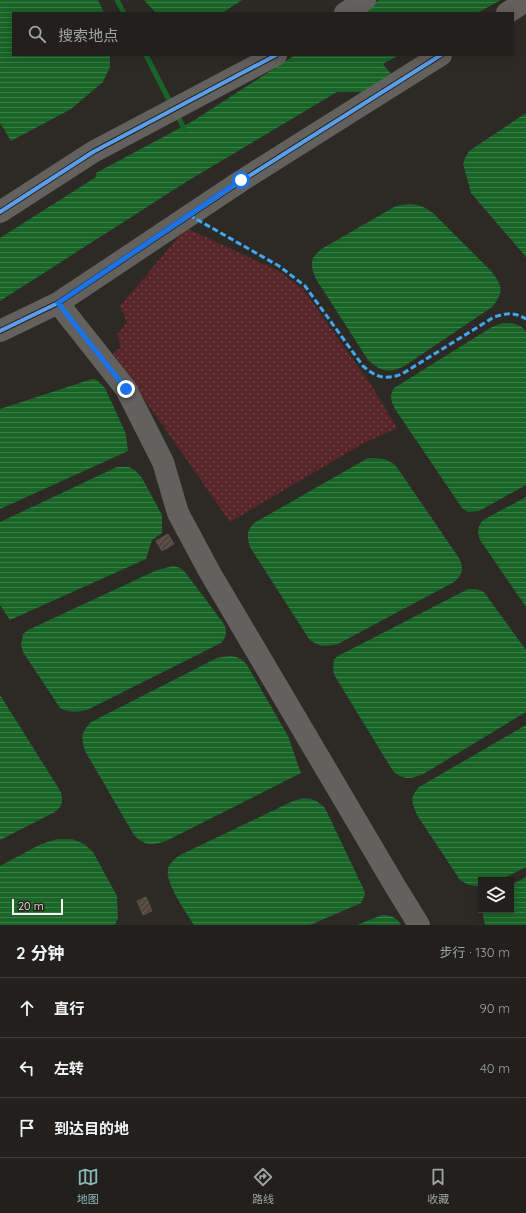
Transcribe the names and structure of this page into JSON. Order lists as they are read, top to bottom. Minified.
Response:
{"scale_bar":"20 m","page":{"search":"搜索地点","scale":"20 m","heading":["2 分钟","步行 · 130 m"],"list":[["直行","90 m"],["左转","40 m"],"到达目的地"],"nav":["地图","路线","收藏"]}}
